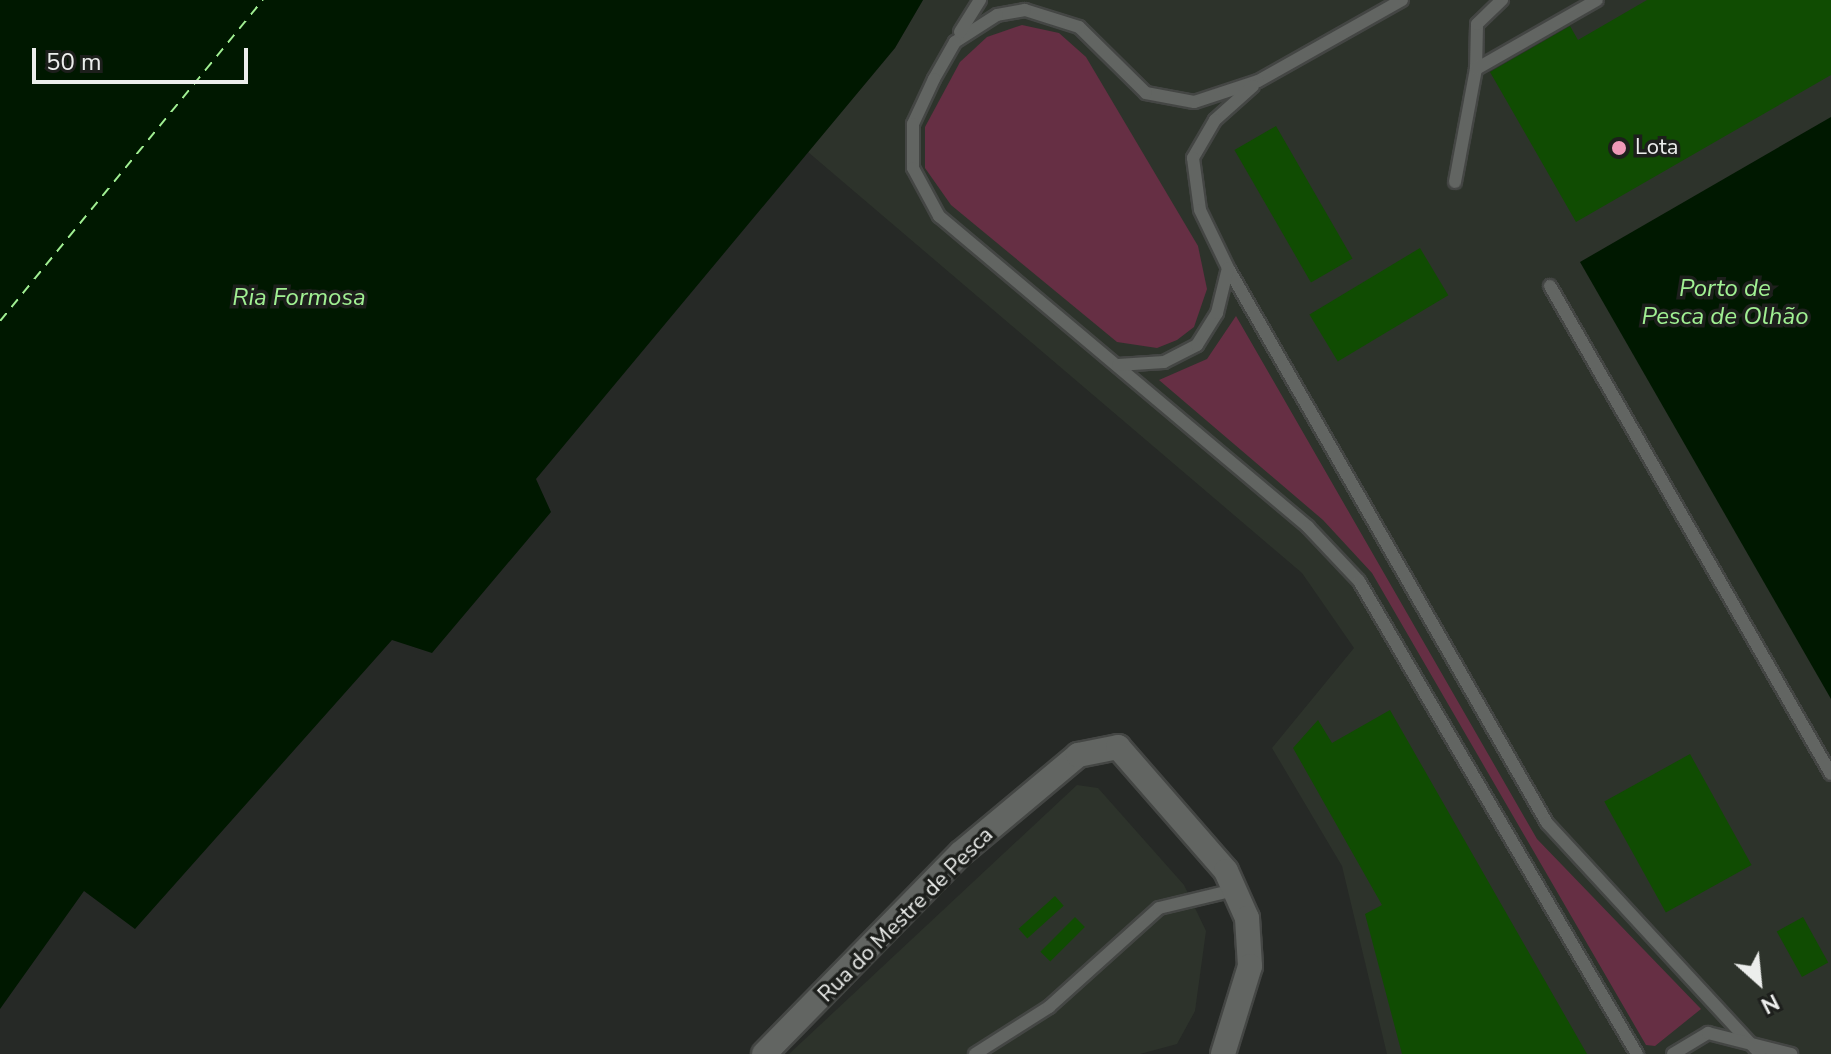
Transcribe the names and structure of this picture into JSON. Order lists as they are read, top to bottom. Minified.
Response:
{"streets":{"street":["Rua do Mestre de Pesca"]},"water":["Porto de Pesca de Olhão","Ria Formosa"],"places":["Lota"],"scale_bar":"50 m","north":"bottom right"}
